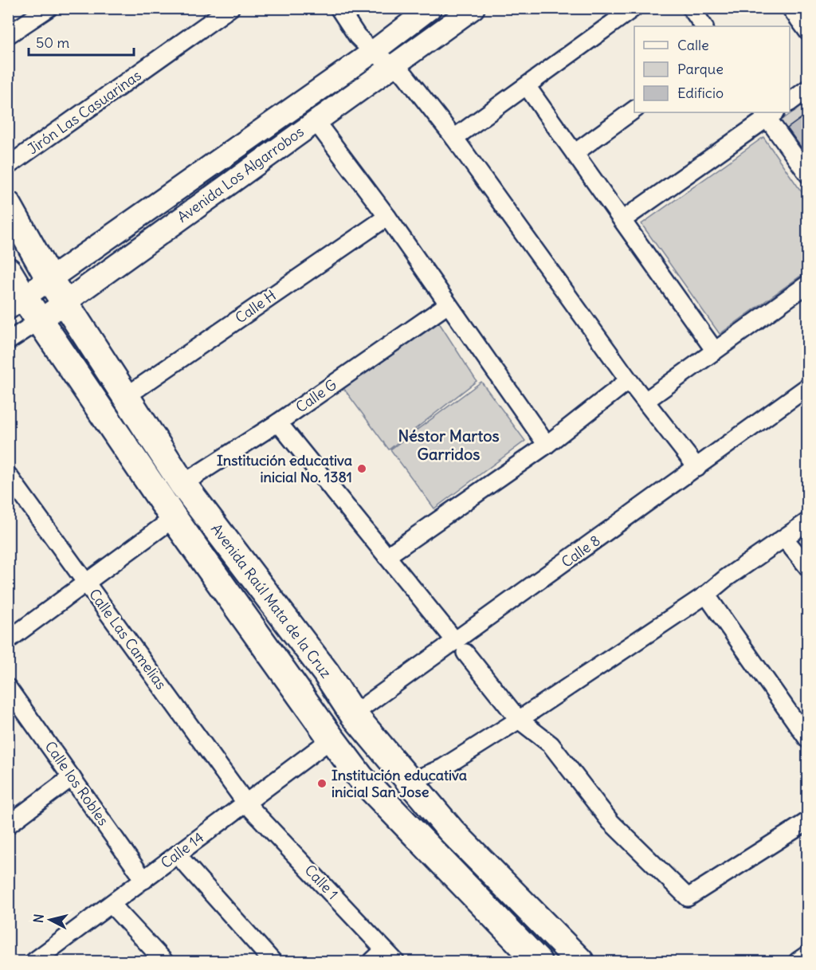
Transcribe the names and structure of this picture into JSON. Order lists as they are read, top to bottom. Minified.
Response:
{"streets":{"main road":["Avenida Raúl Mata de la Cruz"],"street":["Jirón Las Casuarinas","Avenida Los Algarrobos","Calle H","Calle G","Calle 8","Calle Las Camelias","Calle los Robles","Calle 14","Calle 1"]},"crossings":[["Avenida Los Algarrobos","Avenida Raúl Mata de la Cruz"],["Calle H","Avenida Raúl Mata de la Cruz"],["Calle G","Avenida Raúl Mata de la Cruz"],["Calle 8","Avenida Raúl Mata de la Cruz"],["Avenida Raúl Mata de la Cruz","Calle 14"],["Calle Las Camelias","Calle 14"],["Calle Las Camelias","Calle 1"],["Calle los Robles","Calle 14"],["Calle 14","Calle 1"]],"districts":["Néstor Martos Garridos"],"places":["Institución educativa inicial No. 1381","Institución educativa inicial San Jose"],"legend":["Calle","Parque","Edificio"],"scale_bar":"50 m","north":"left"}
